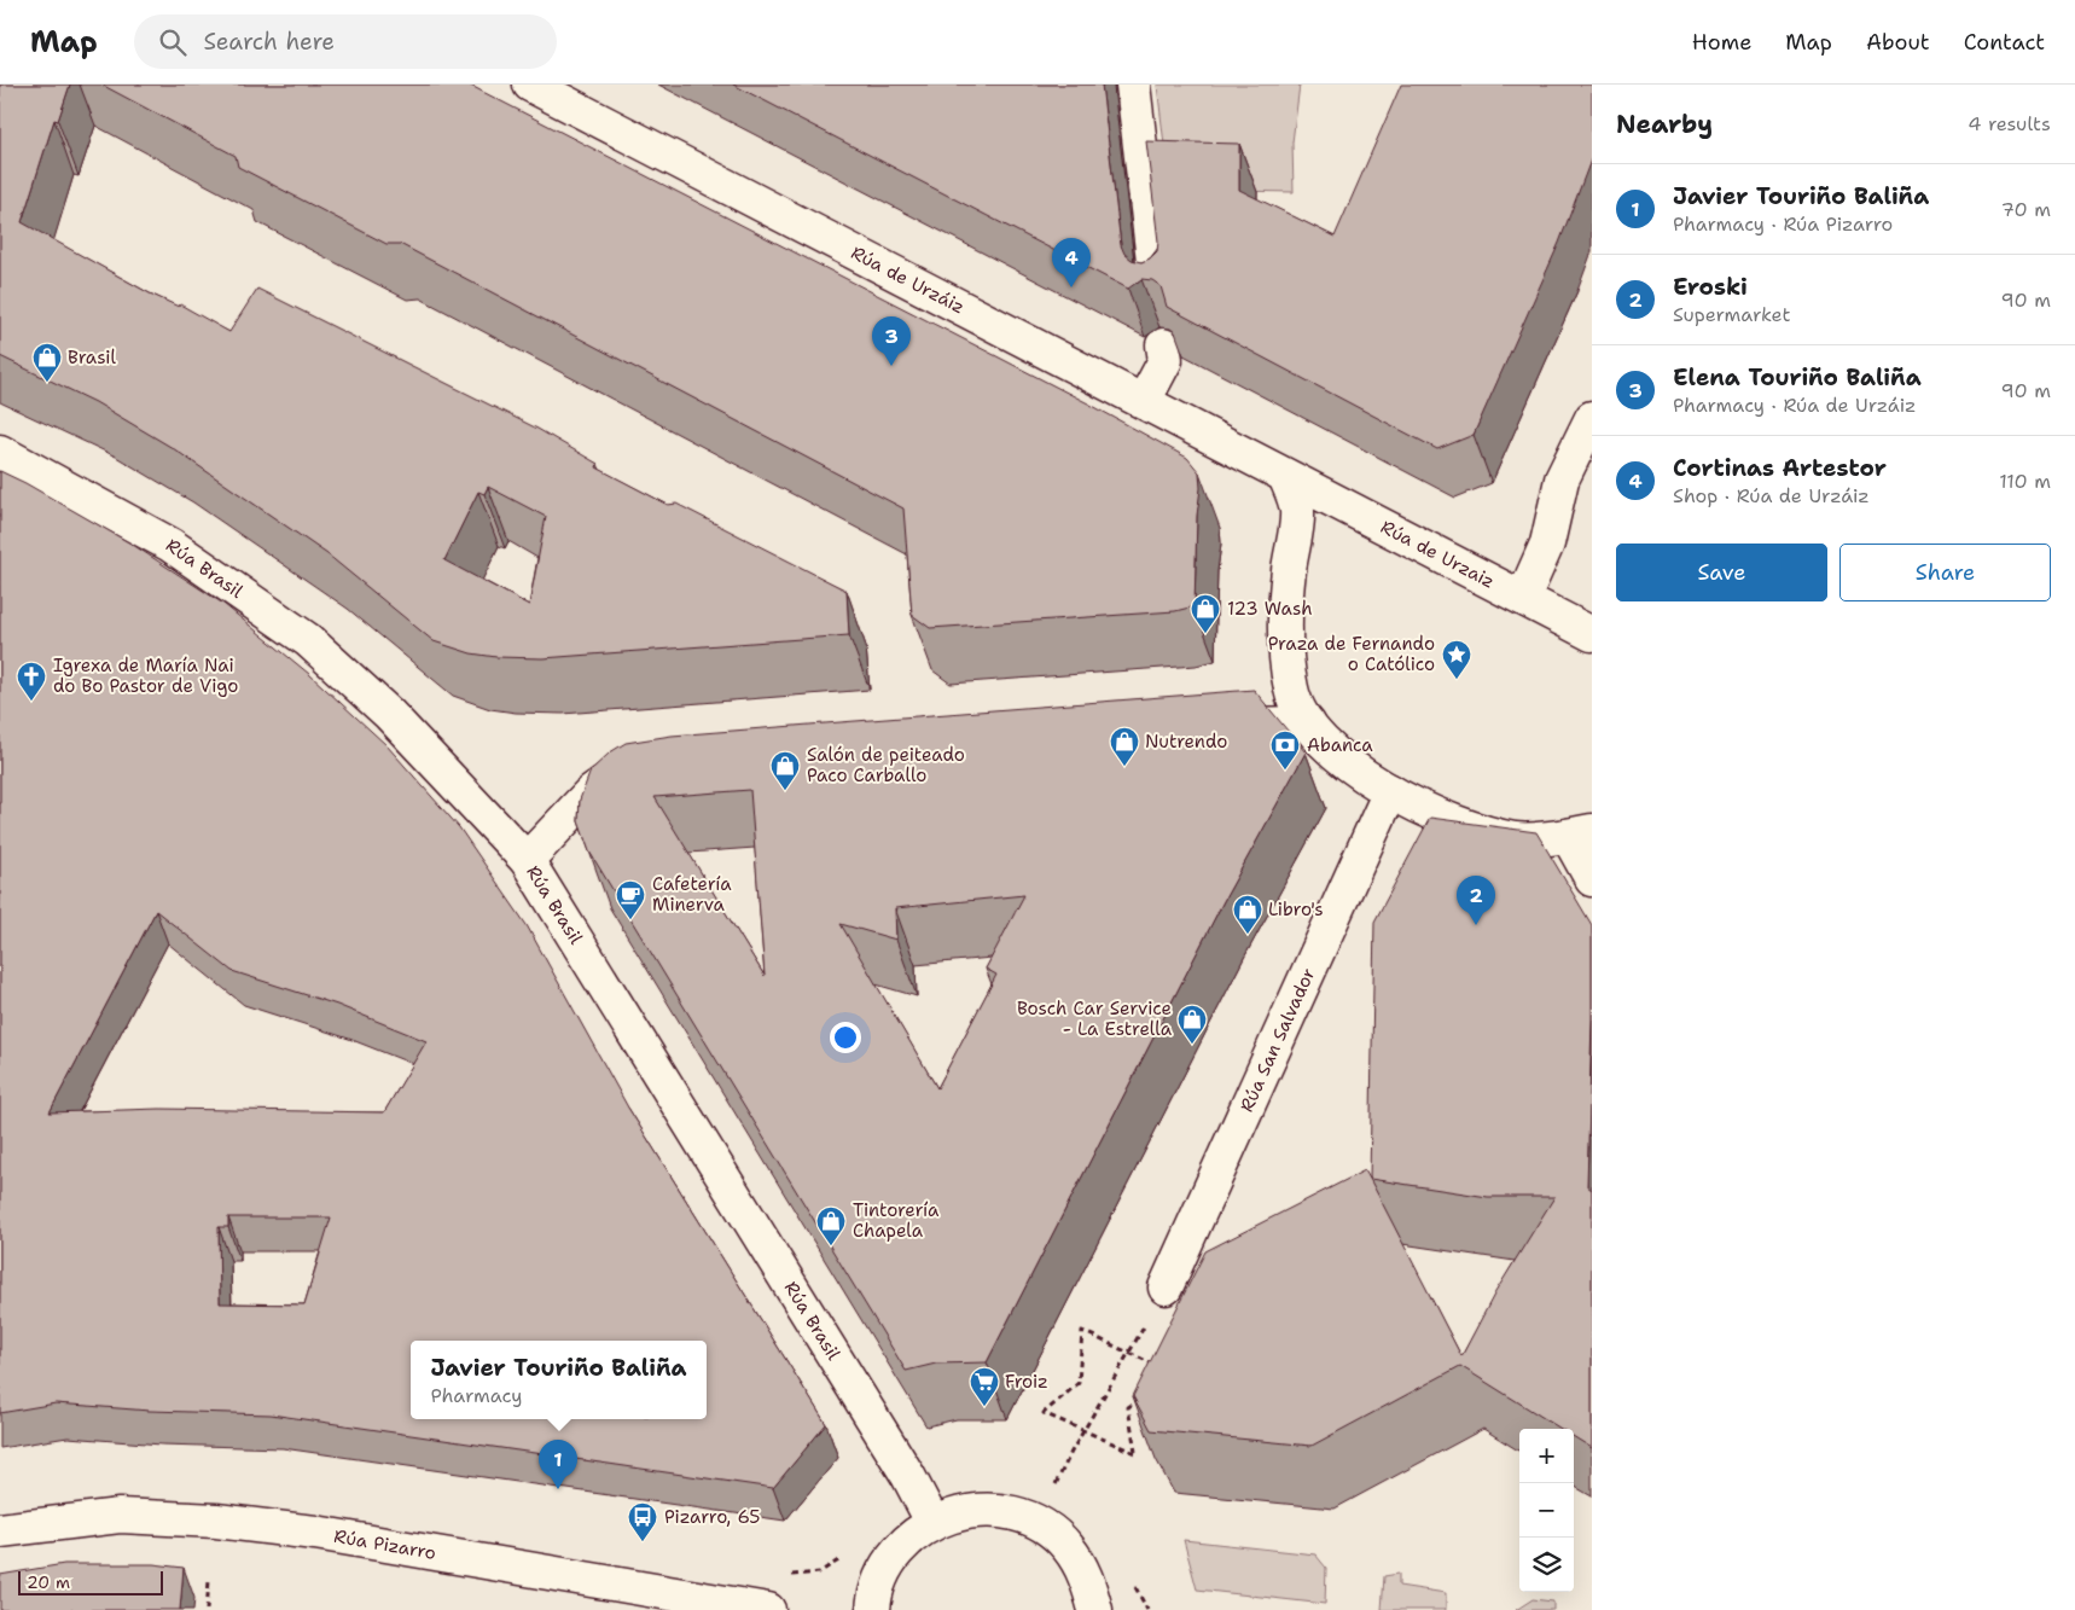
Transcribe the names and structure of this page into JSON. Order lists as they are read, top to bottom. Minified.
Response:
{"streets":{"street":["Rúa de Urzáiz","Rúa de Urzaiz","Rúa Brasil","Rúa San Salvador","Rúa Pizarro"]},"crossings":[["Rúa de Urzáiz","Rúa de Urzaiz"]],"places":{"shop":["Brasil","123 Wash","Nutrendo","Salón de peiteado Paco Carballo","Libro's","Bosch Car Service - La Estrella","Tintorería Chapela"],"place":["Praza de Fernando o Católico"],"church":["Igrexa de María Nai do Bo Pastor de Vigo"],"bank":["Abanca"],"cafe":["Cafetería Minerva"],"supermarket":["Froiz"],"bus stop":["Pizarro, 65"]},"scale_bar":"20 m","page":{"header":"Map","search":"Search here","nav":["Home","Map","About","Contact"],"heading":["Nearby","4 results"],"list":[{"mark":"1","name":"Javier Touriño Baliña","note":"Pharmacy · Rúa Pizarro","value":"70 m"},{"mark":"2","name":"Eroski","note":"Supermarket","value":"90 m"},{"mark":"3","name":"Elena Touriño Baliña","note":"Pharmacy · Rúa de Urzáiz","value":"90 m"},{"mark":"4","name":"Cortinas Artestor","note":"Shop · Rúa de Urzáiz","value":"110 m"}],"pins":["4","3","2","1"],"buttons":["Save","Share"],"popup":["Javier Touriño Baliña","Pharmacy"],"map_buttons":["+","−"],"scale":"20 m"}}
